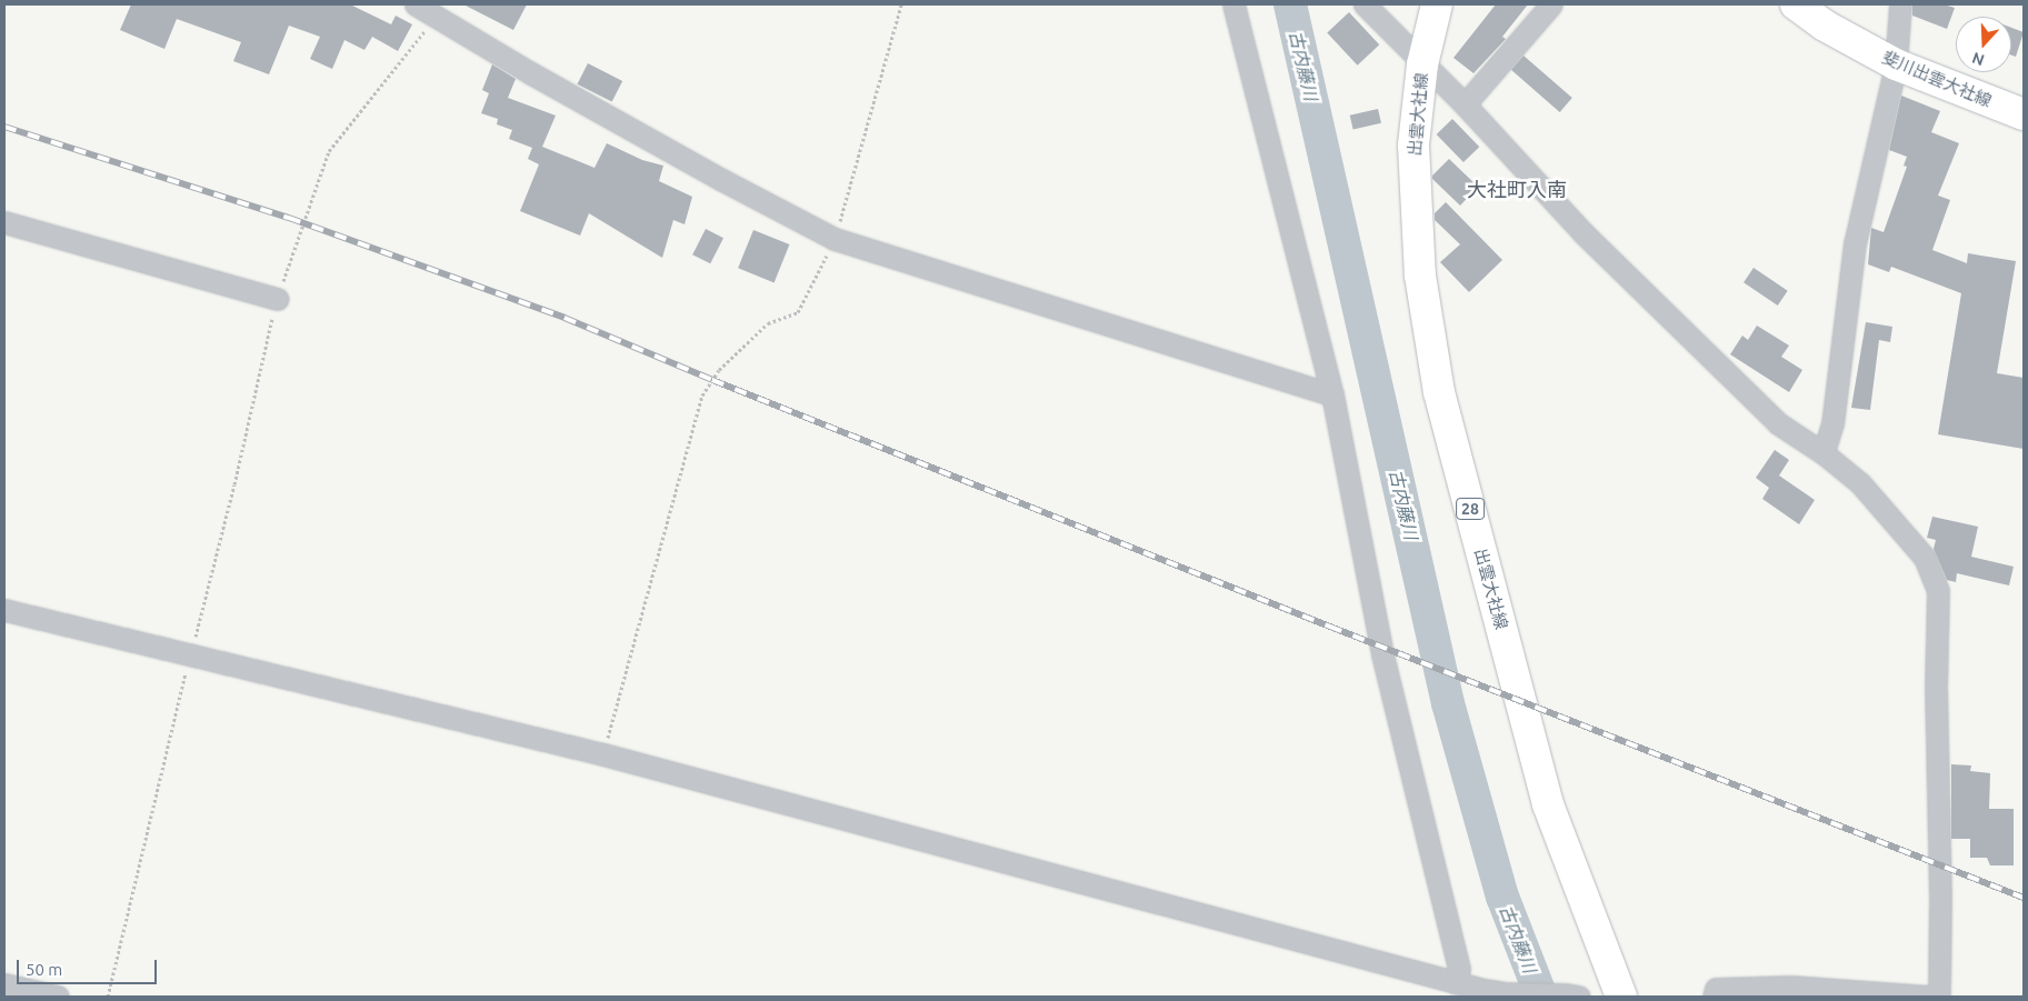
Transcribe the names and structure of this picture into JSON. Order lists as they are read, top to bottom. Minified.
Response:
{"streets":{"main road":["斐川出雲大社線","出雲大社線","28"]},"districts":["大社町入南"],"water":["古内藤川"],"scale_bar":"50 m","north":"bottom"}
